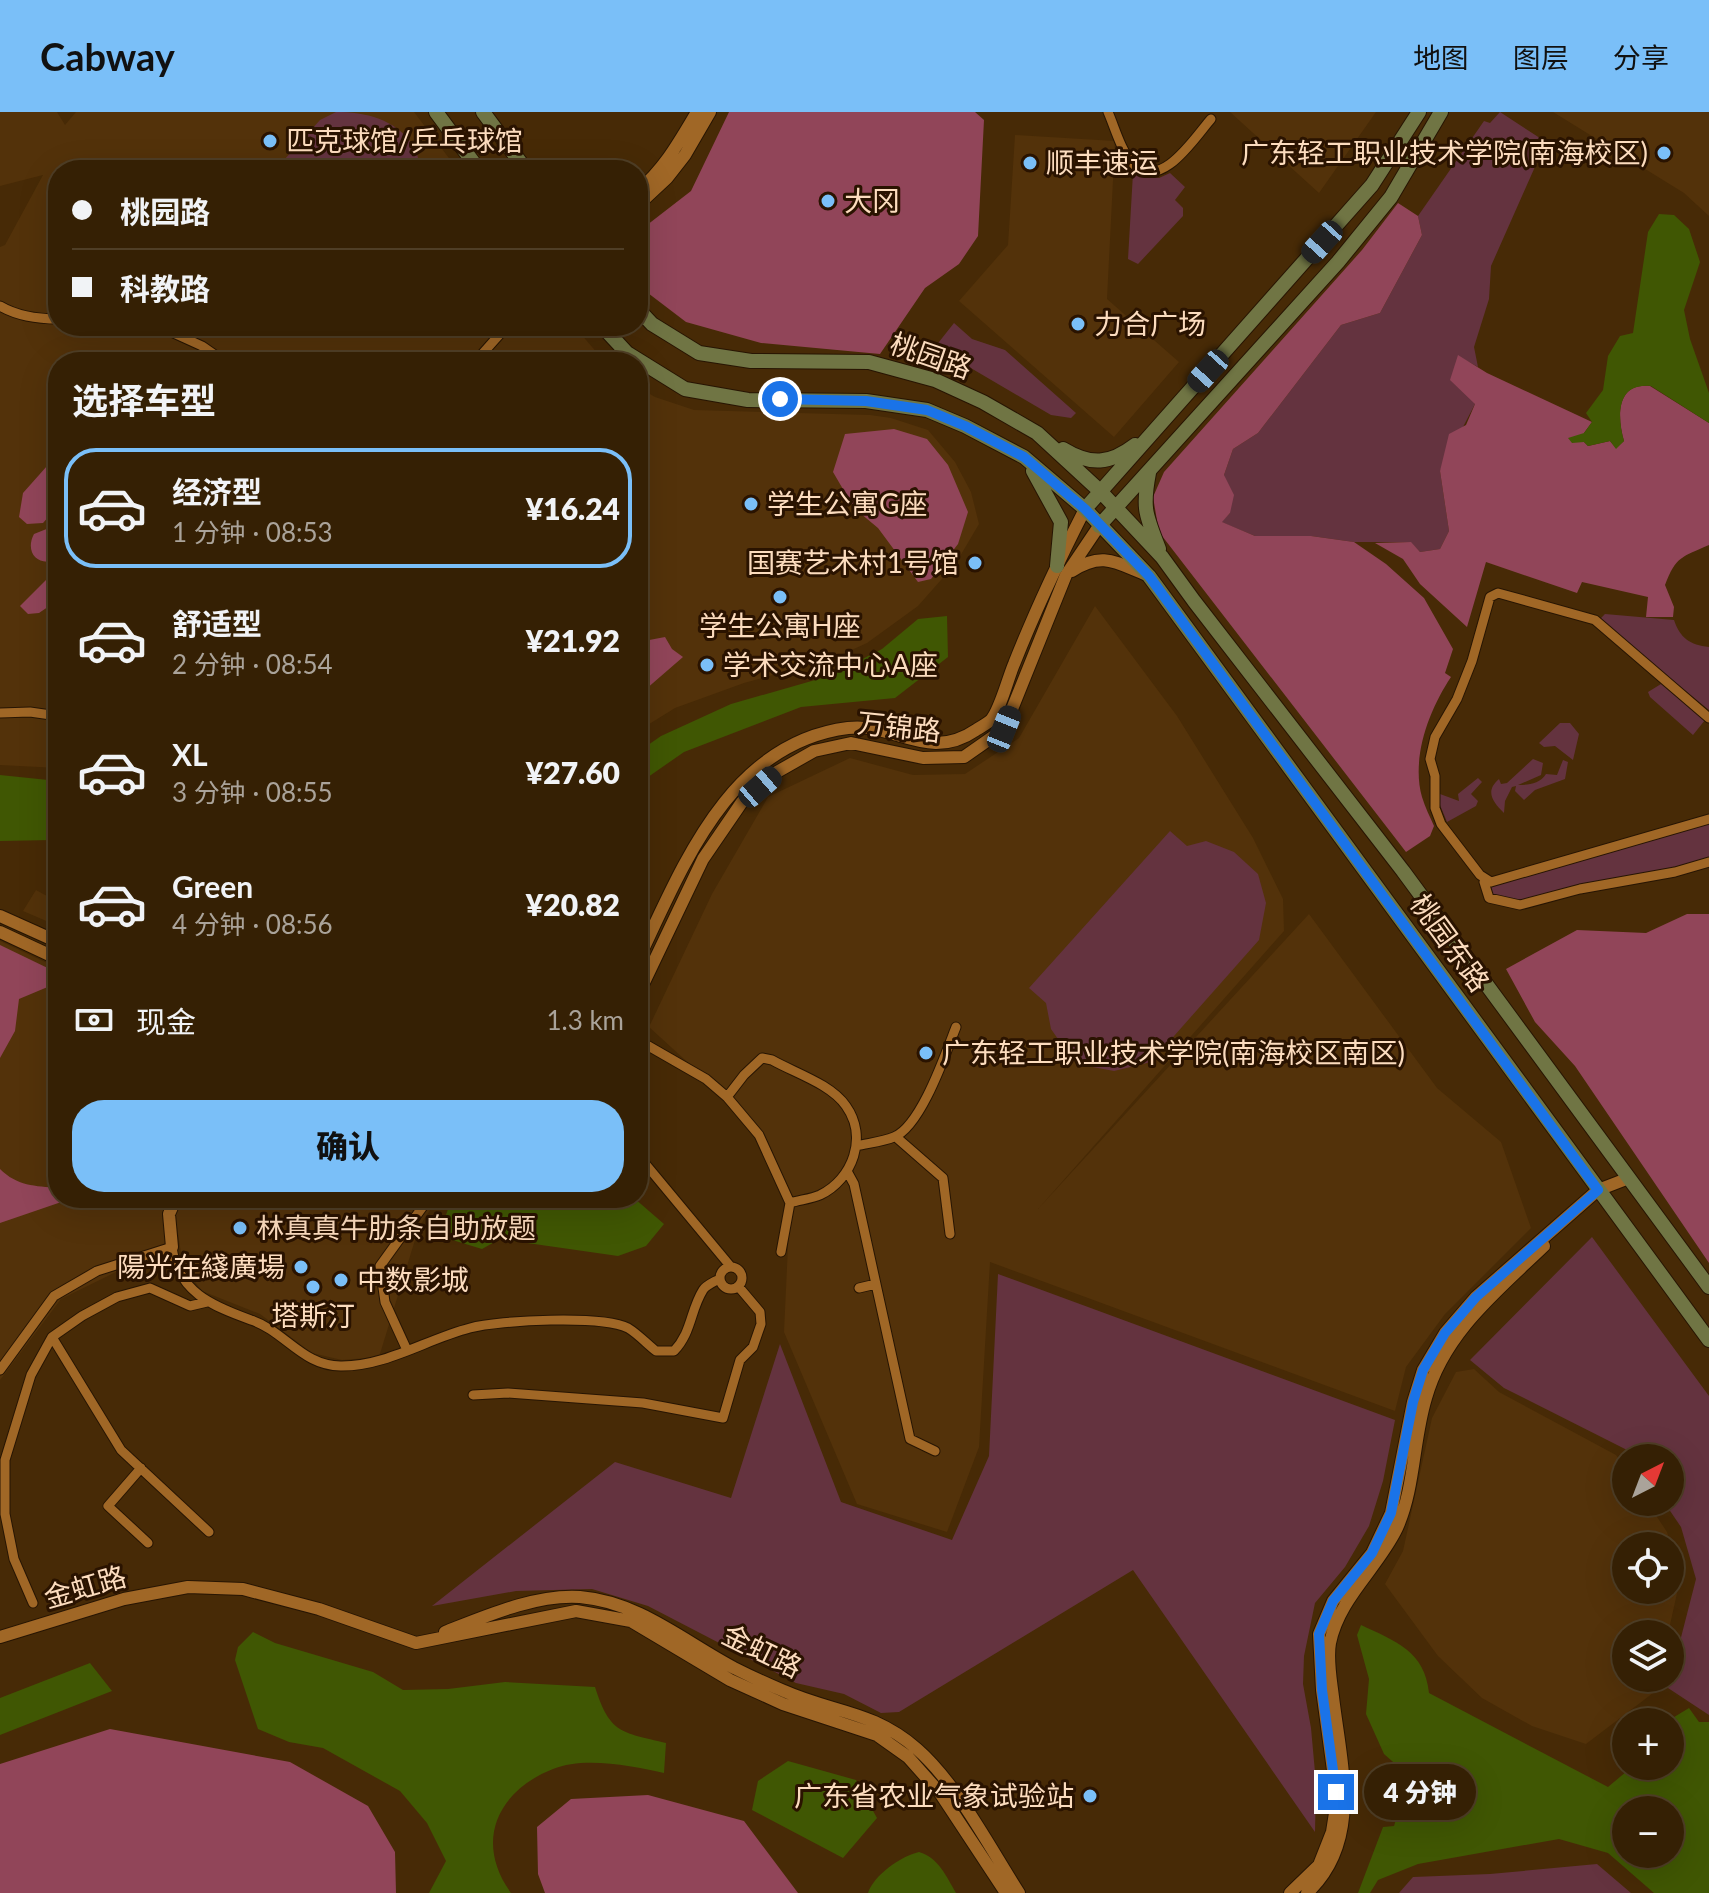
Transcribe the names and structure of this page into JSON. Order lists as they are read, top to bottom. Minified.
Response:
{"streets":{"main road":["桃园路","桃园东路"],"street":["万锦路","金虹路"]},"crossings":[["桃园路","万锦路"],["桃园路","桃园东路"]],"places":["匹克球馆/乒乓球馆","广东轻工职业技术学院(南海校区)","顺丰速运","大冈","力合广场","学生公寓G座","国赛艺术村1号馆","学生公寓H座","学术交流中心A座","广东轻工职业技术学院(南海校区南区)","林真真牛肋条自助放题","陽光在綫廣場","中数影城","塔斯汀","广东省农业气象试验站"],"north":"top right","page":{"header":"Cabway","nav":["地图","图层","分享"],"banner":["桃园路","科教路"],"heading":"选择车型","list":[{"name":"经济型","note":"1 分钟 · 08:53","value":"¥16.24"},{"name":"舒适型","note":"2 分钟 · 08:54","value":"¥21.92"},{"name":"XL","note":"3 分钟 · 08:55","value":"¥27.60"},{"name":"Green","note":"4 分钟 · 08:56","value":"¥20.82"}],"pay":["现金","1.3 km"],"buttons":"确认","map_buttons":["+","−"],"bubble":"4 分钟"}}
